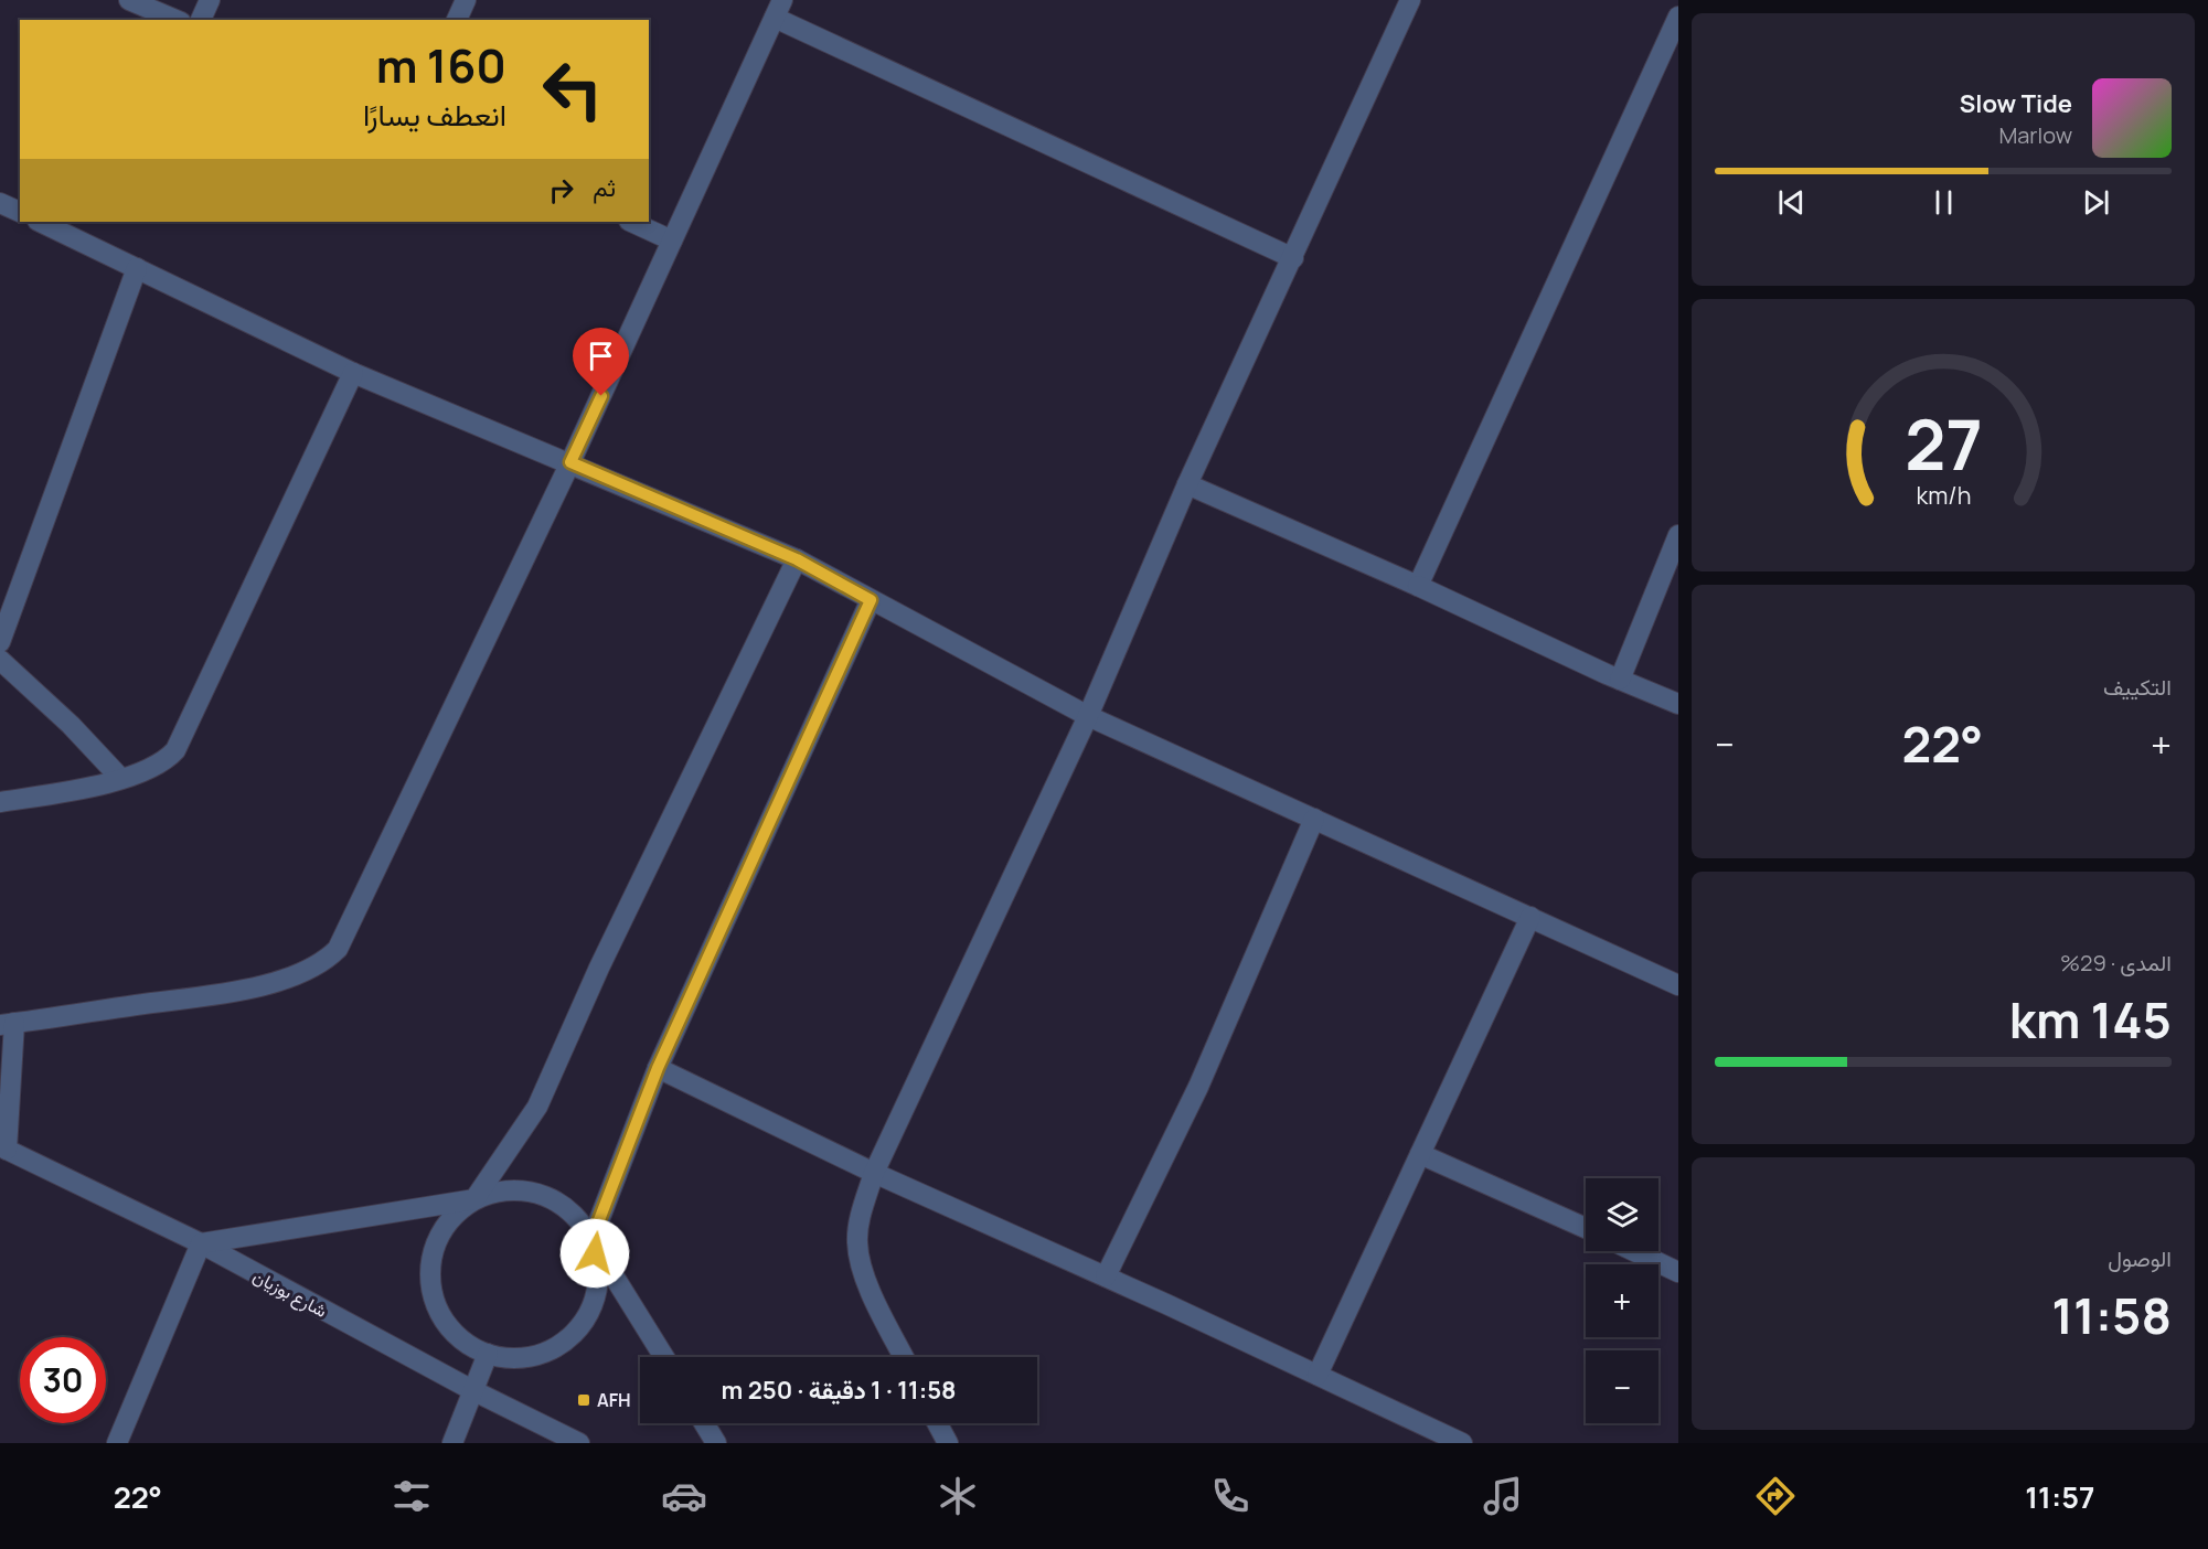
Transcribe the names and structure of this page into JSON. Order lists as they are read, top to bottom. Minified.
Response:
{"streets":{"street":["شارع بوزيان"]},"places":{"transit":["AFH"]},"page":{"turn":["160 m","انعطف يسارًا"],"song":["Slow Tide","Marlow"],"then":"ثم","tile":["التكييف",["المدى · 29%","145 km"],["الوصول","11:58"]],"heat":["−","22°","+"],"map_buttons":["+","−"],"limit":"30","trip":"11:58 · 1 دقيقة · 250 m","tabs":["11:57","22°"],"gauge":["27","km/h"]}}
